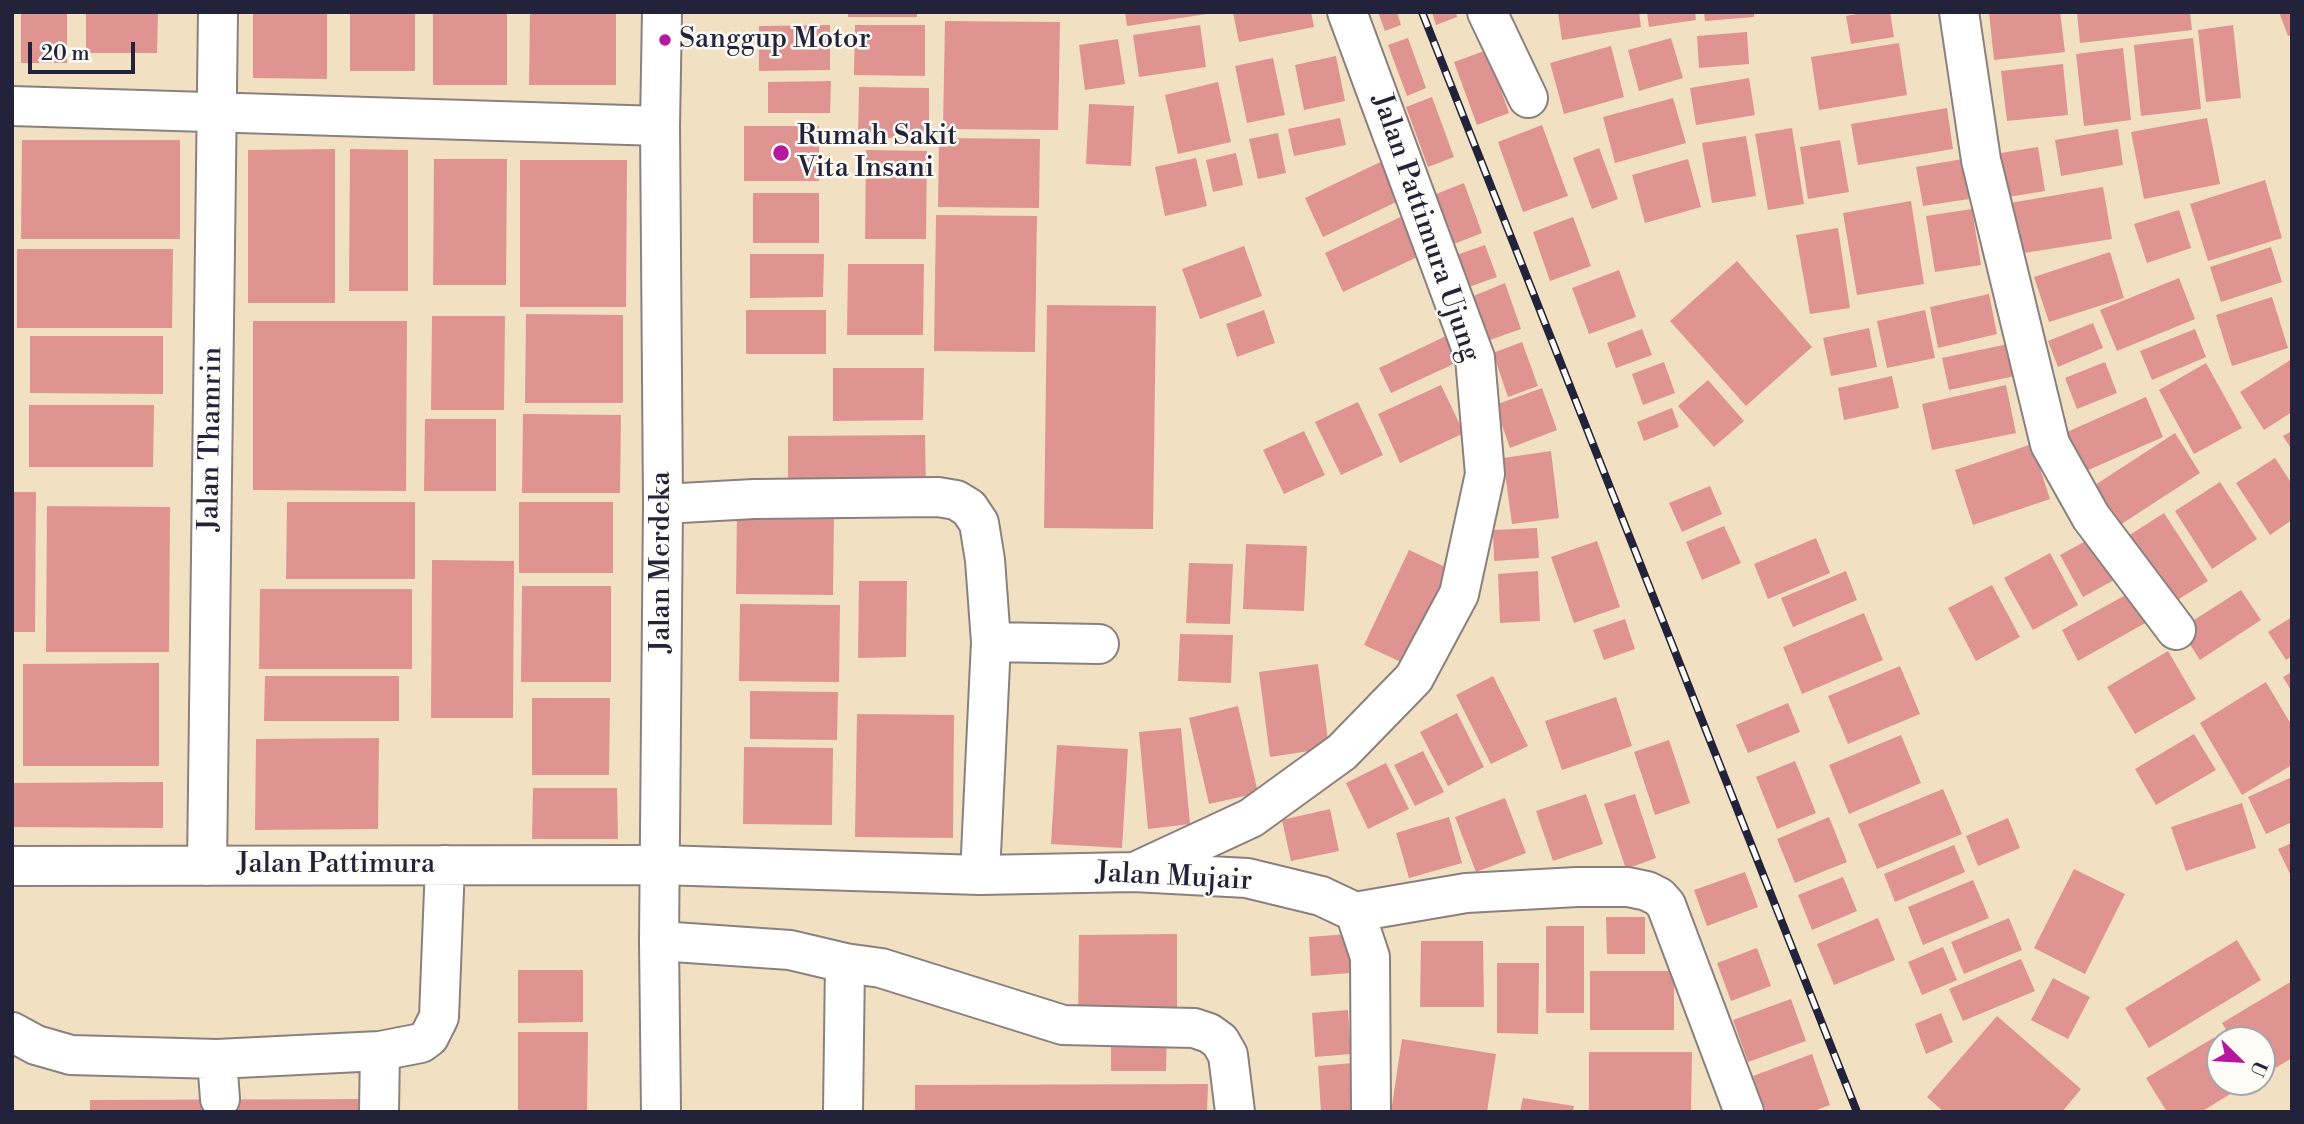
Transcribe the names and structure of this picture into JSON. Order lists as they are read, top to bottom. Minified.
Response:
{"streets":{"street":["Jalan Pattimura Ujung","Jalan Thamrin","Jalan Merdeka","Jalan Pattimura","Jalan Mujair"]},"crossings":[["Jalan Pattimura Ujung","Jalan Mujair"],["Jalan Thamrin","Jalan Pattimura"],["Jalan Merdeka","Jalan Pattimura"],["Jalan Merdeka","Jalan Mujair"],["Jalan Pattimura","Jalan Mujair"]],"places":["Sanggup Motor","Rumah Sakit Vita Insani"],"scale_bar":"20 m","north":"bottom right"}
